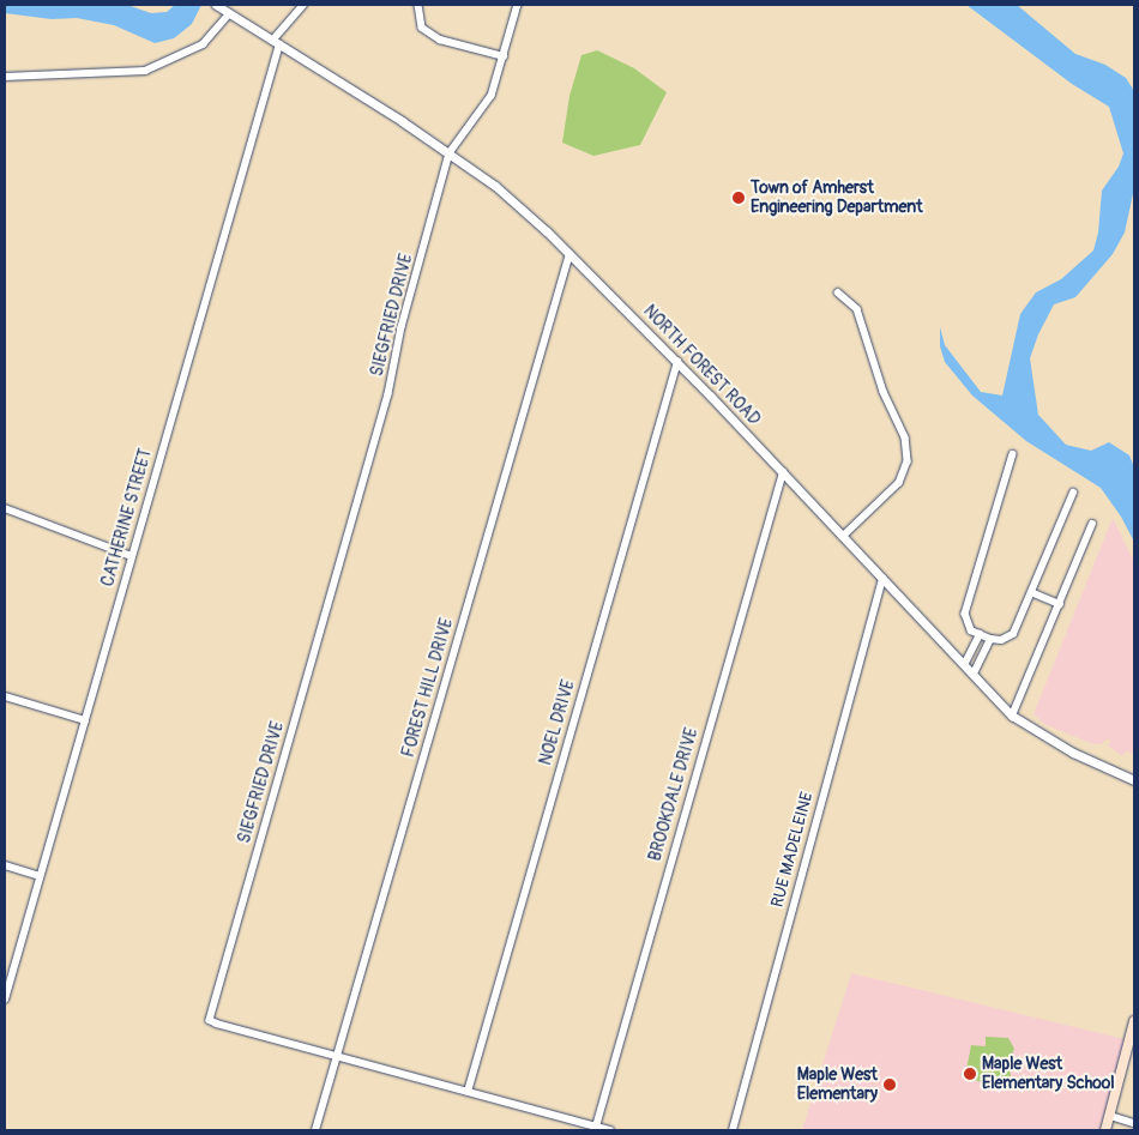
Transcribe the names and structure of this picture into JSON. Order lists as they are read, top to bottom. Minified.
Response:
{"streets":{"street":["SIEGFRIED DRIVE","NORTH FOREST ROAD","CATHERINE STREET","FOREST HILL DRIVE","NOEL DRIVE","BROOKDALE DRIVE","RUE MADELEINE"]},"crossings":[["SIEGFRIED DRIVE","NORTH FOREST ROAD"],["SIEGFRIED DRIVE","FOREST HILL DRIVE"],["SIEGFRIED DRIVE","NOEL DRIVE"],["SIEGFRIED DRIVE","BROOKDALE DRIVE"],["NORTH FOREST ROAD","CATHERINE STREET"],["NORTH FOREST ROAD","FOREST HILL DRIVE"],["NORTH FOREST ROAD","NOEL DRIVE"],["NORTH FOREST ROAD","BROOKDALE DRIVE"],["NORTH FOREST ROAD","RUE MADELEINE"]],"places":["Town of Amherst Engineering Department","Maple West Elementary School","Maple West Elementary"]}
